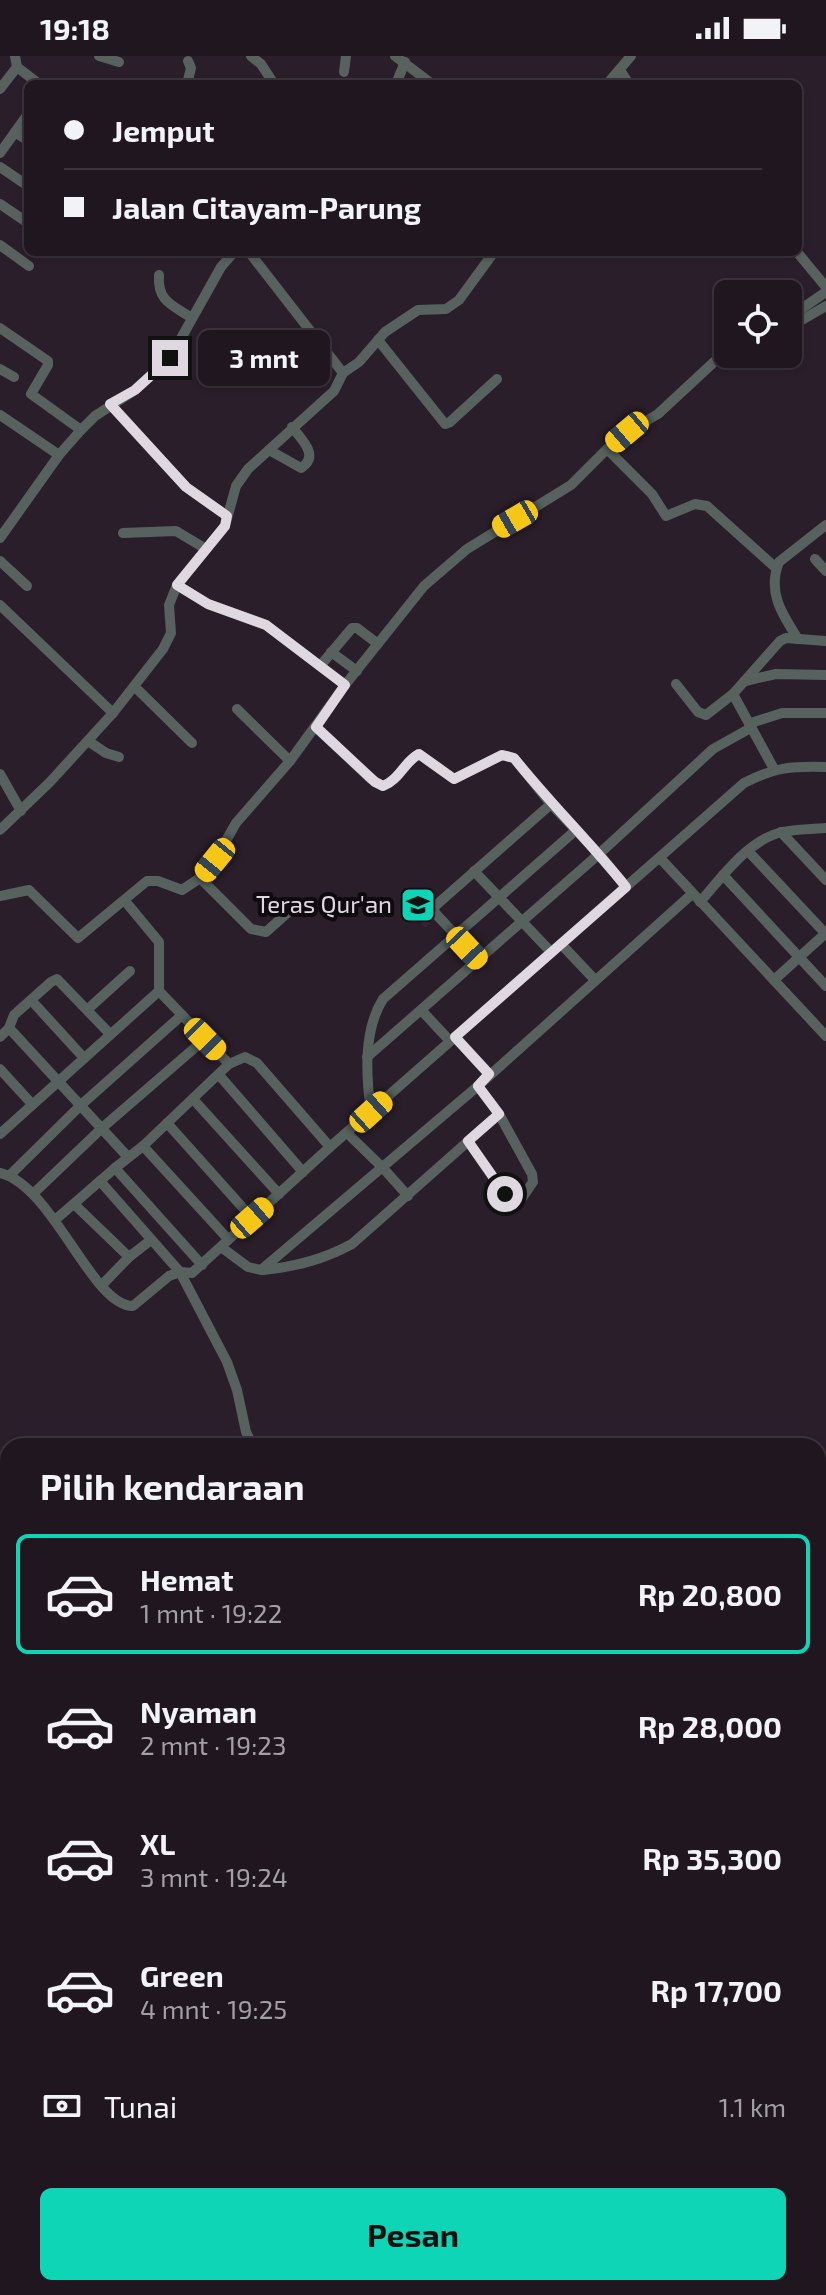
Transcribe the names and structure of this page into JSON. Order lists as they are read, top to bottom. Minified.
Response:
{"places":{"school or university":["Teras Qur'an"]},"page":{"status":"19:18","banner":["Jemput","Jalan Citayam-Parung"],"bubble":"3 mnt","heading":"Pilih kendaraan","list":[{"name":"Hemat","note":"1 mnt · 19:22","value":"Rp 20,800"},{"name":"Nyaman","note":"2 mnt · 19:23","value":"Rp 28,000"},{"name":"XL","note":"3 mnt · 19:24","value":"Rp 35,300"},{"name":"Green","note":"4 mnt · 19:25","value":"Rp 17,700"}],"pay":["Tunai","1.1 km"],"buttons":"Pesan"}}
